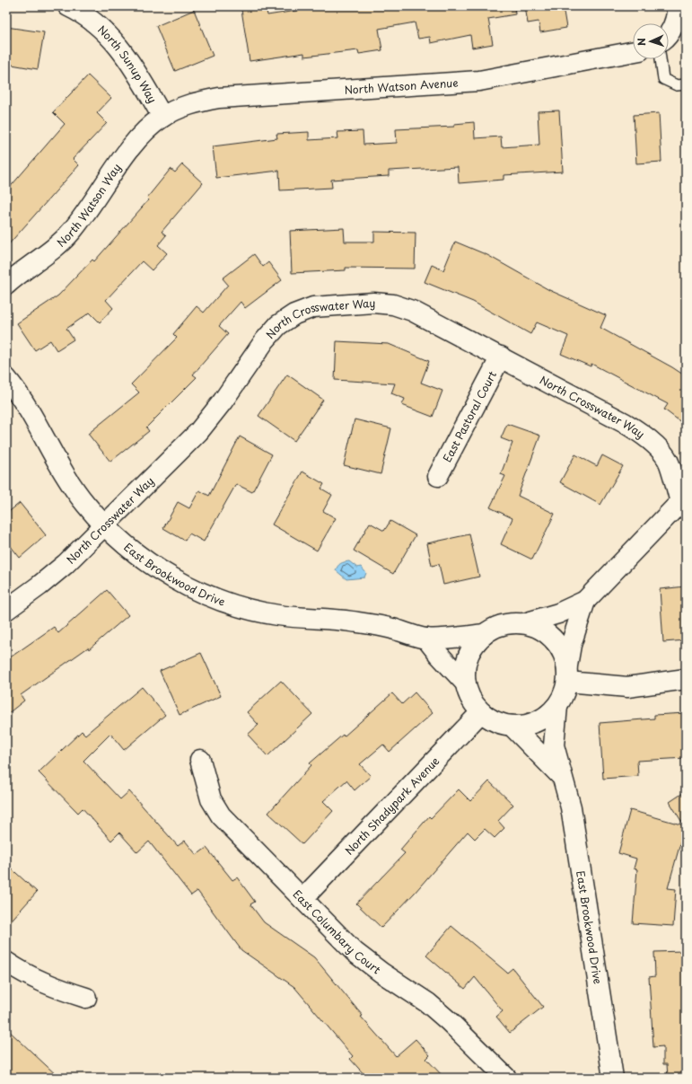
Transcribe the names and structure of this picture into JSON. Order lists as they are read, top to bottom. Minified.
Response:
{"streets":{"street":["North Sunup Way","North Watson Avenue","North Watson Way","North Crosswater Way","East Pastoral Court","East Brookwood Drive","North Shadypark Avenue","East Columbary Court"]},"crossings":[["North Sunup Way","North Watson Avenue"],["North Sunup Way","North Watson Way"],["North Watson Avenue","North Watson Way"],["North Crosswater Way","East Pastoral Court"],["North Crosswater Way","East Brookwood Drive"],["East Brookwood Drive","North Shadypark Avenue"],["North Shadypark Avenue","East Columbary Court"]],"north":"left"}
